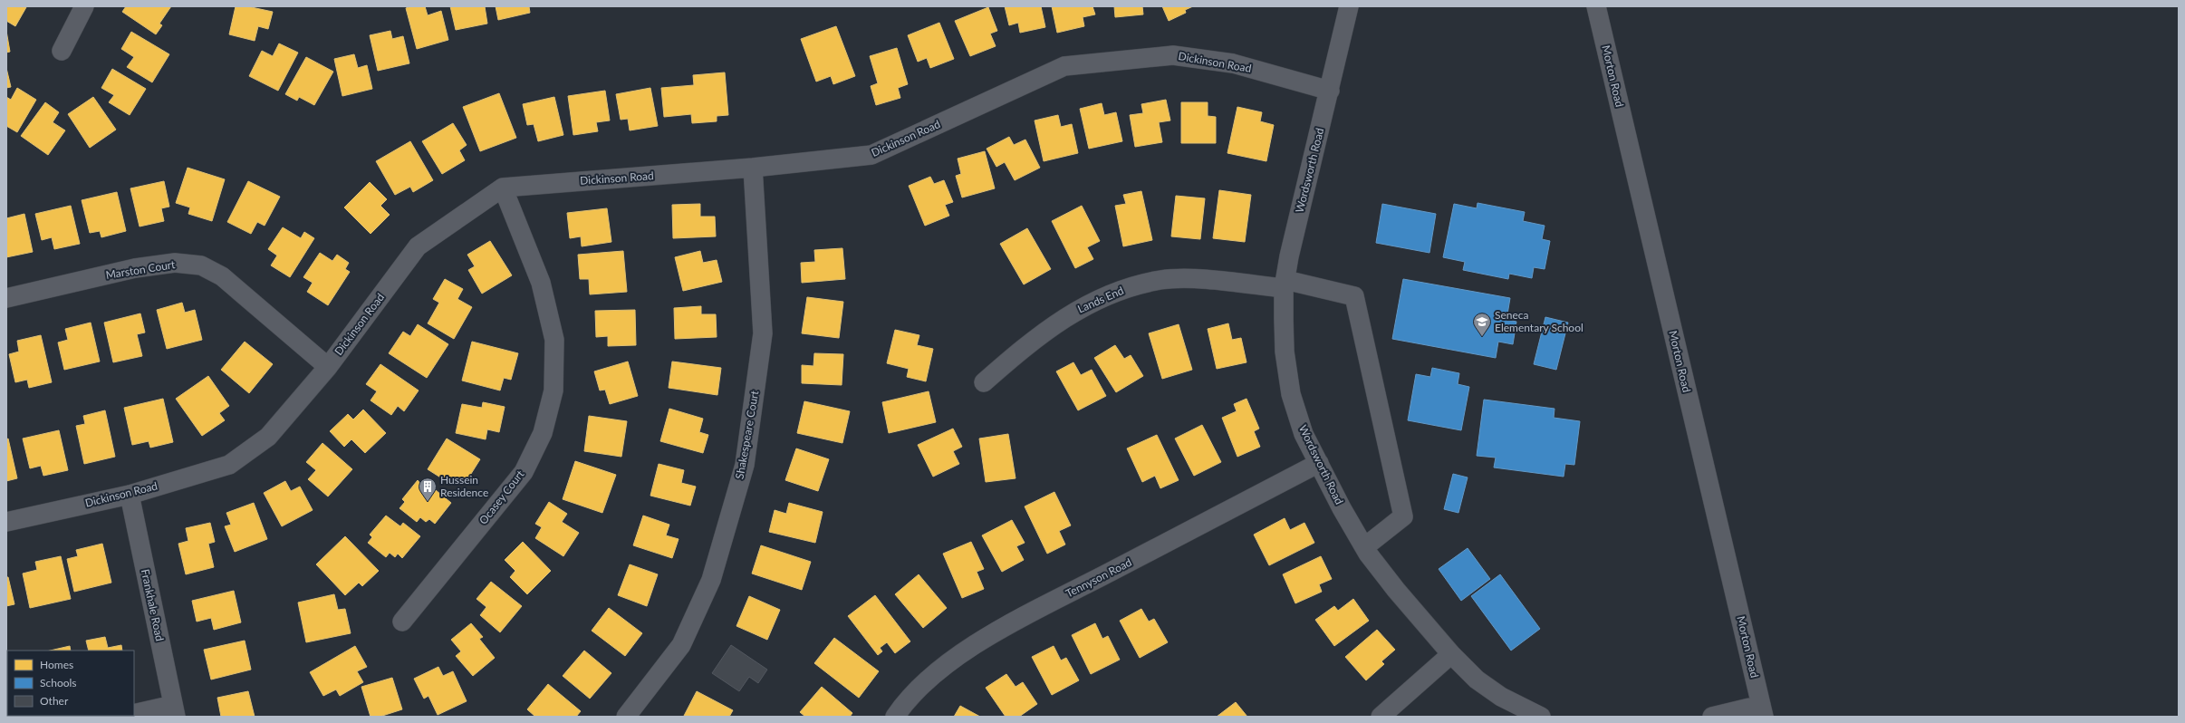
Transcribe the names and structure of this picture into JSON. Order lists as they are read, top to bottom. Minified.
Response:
{"streets":{"street":["Dickinson Road","Morton Road","Wordsworth Road","Marston Court","Lands End","Shakespeare Court","Ocasey Court","Tennyson Road","Frankhale Road"]},"crossings":[["Dickinson Road","Wordsworth Road"],["Dickinson Road","Marston Court"],["Dickinson Road","Shakespeare Court"],["Dickinson Road","Ocasey Court"],["Dickinson Road","Frankhale Road"],["Wordsworth Road","Lands End"],["Wordsworth Road","Tennyson Road"]],"places":{"school or university":["Seneca Elementary School"],"building":["Hussein Residence"]},"legend":["Homes","Schools","Other"]}
